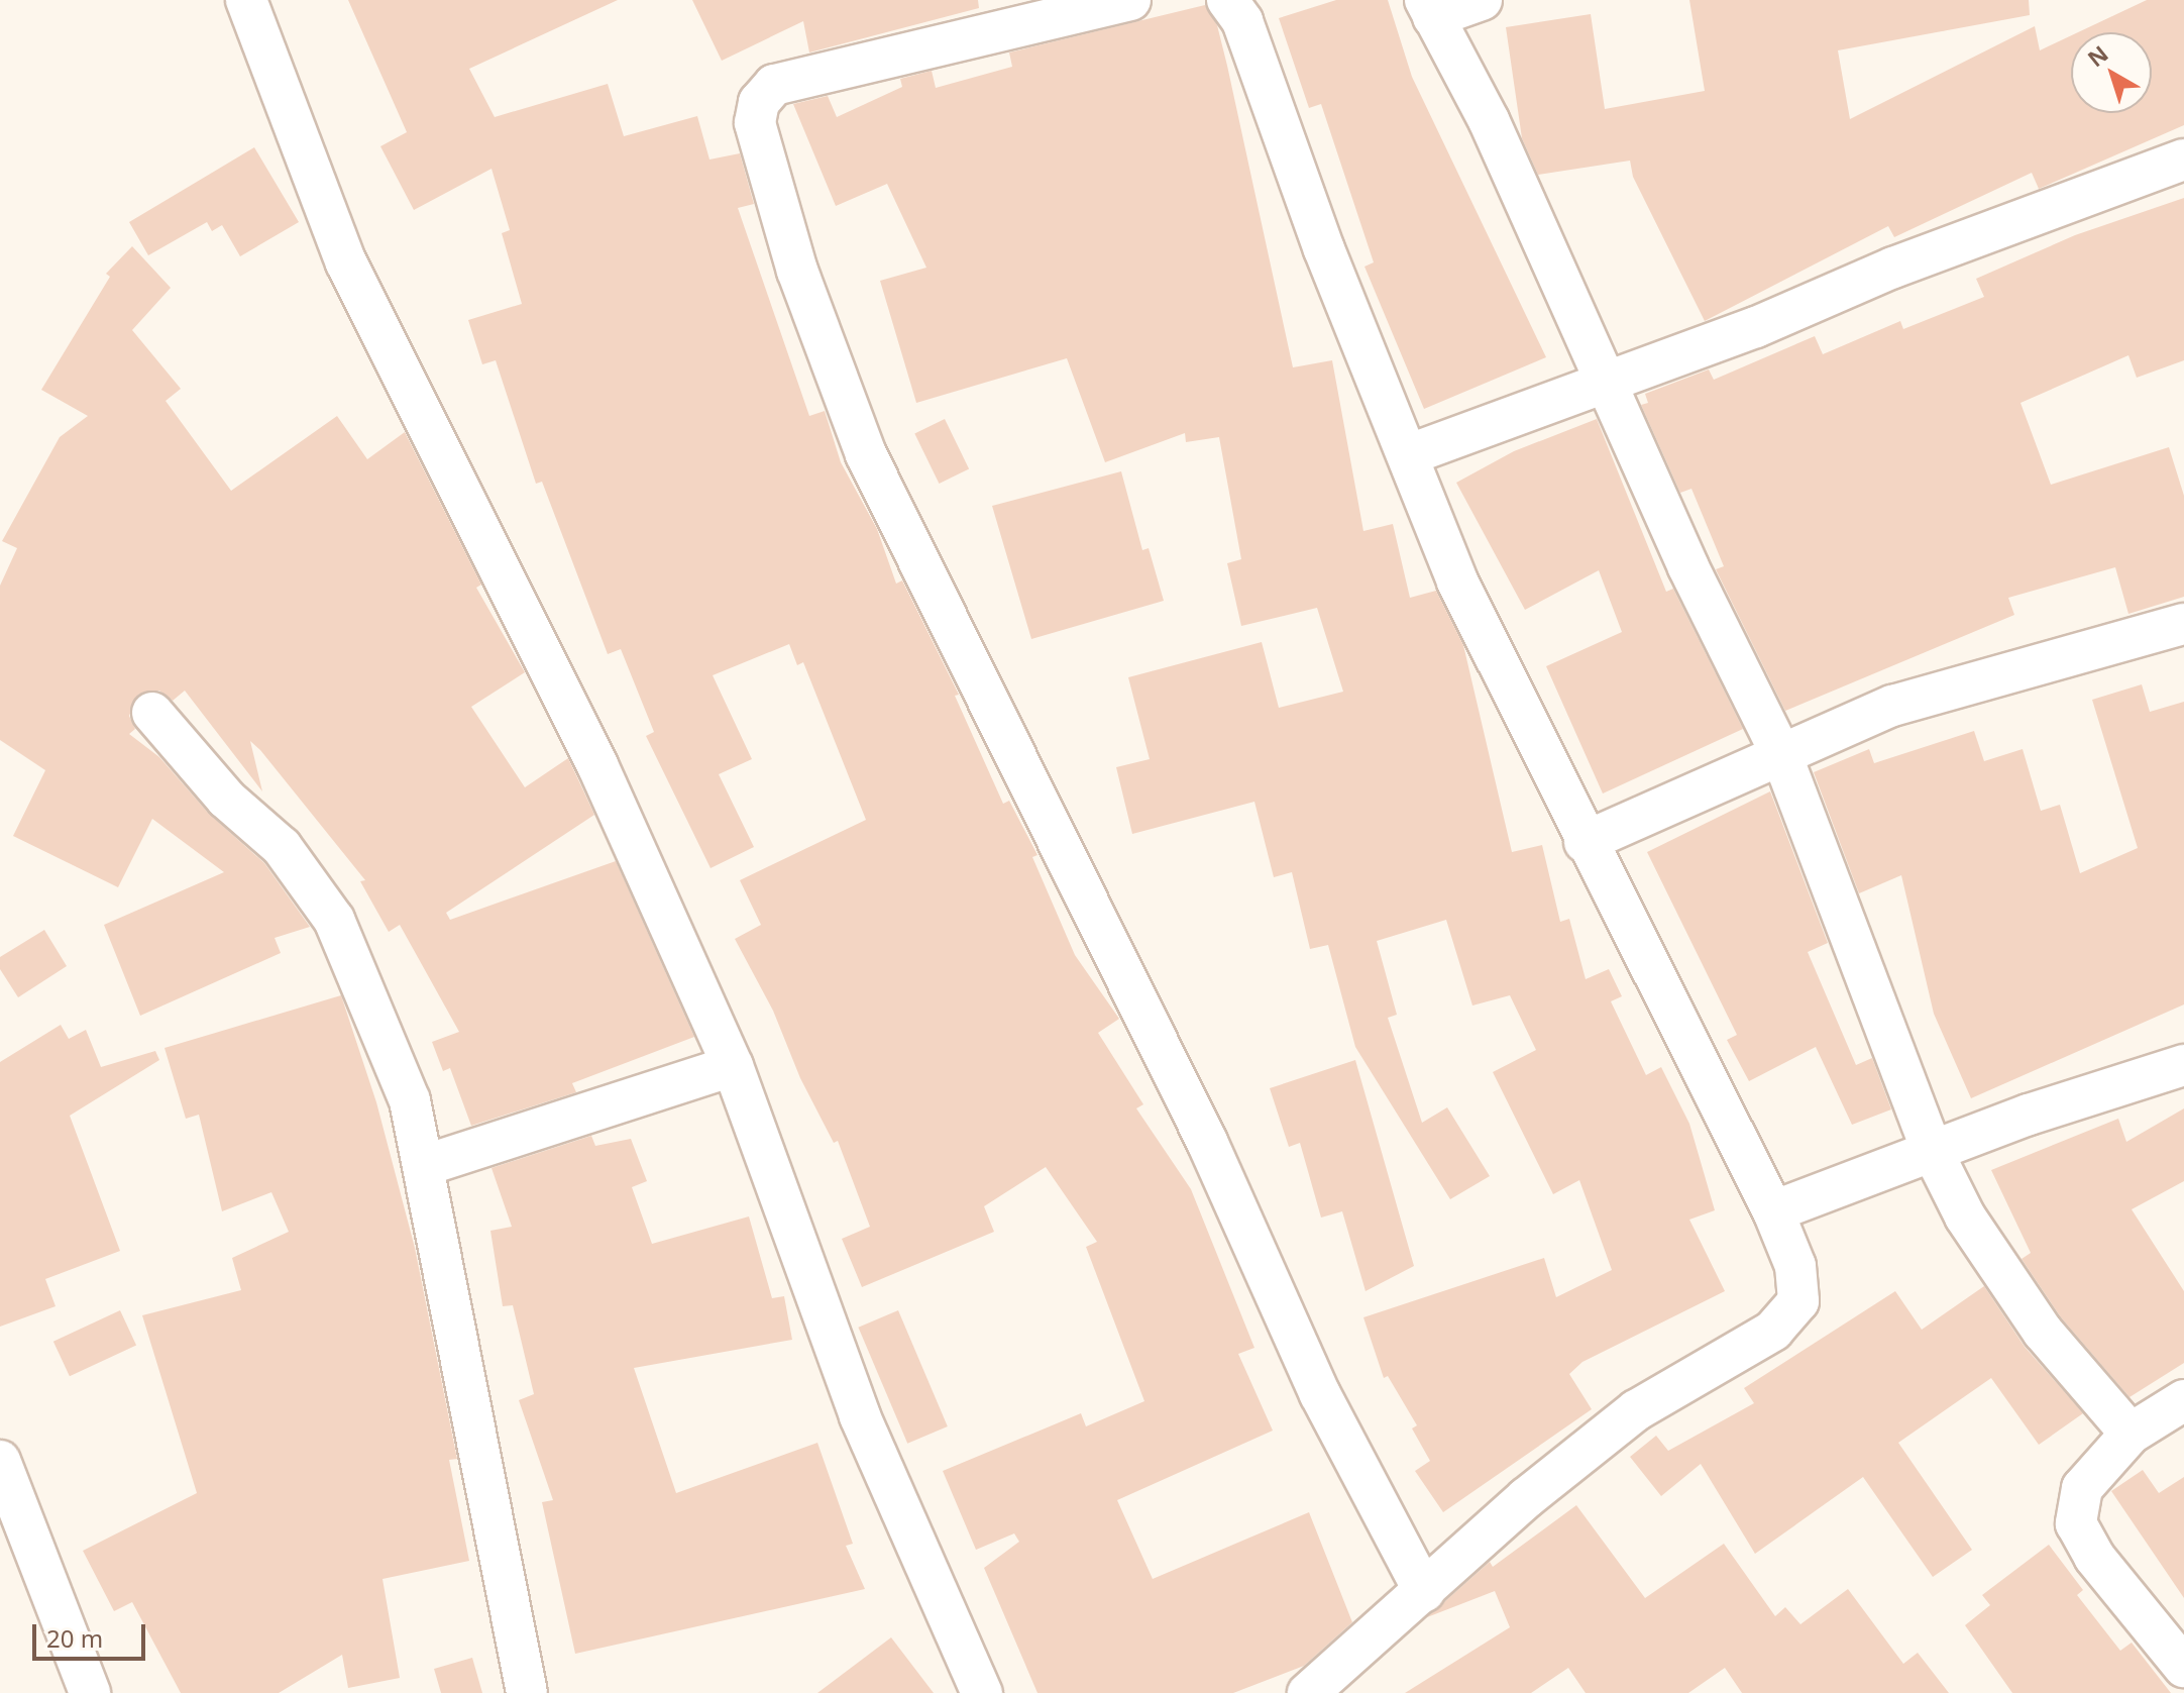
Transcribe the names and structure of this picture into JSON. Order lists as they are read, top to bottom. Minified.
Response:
{"scale_bar":"20 m","north":"top left"}
